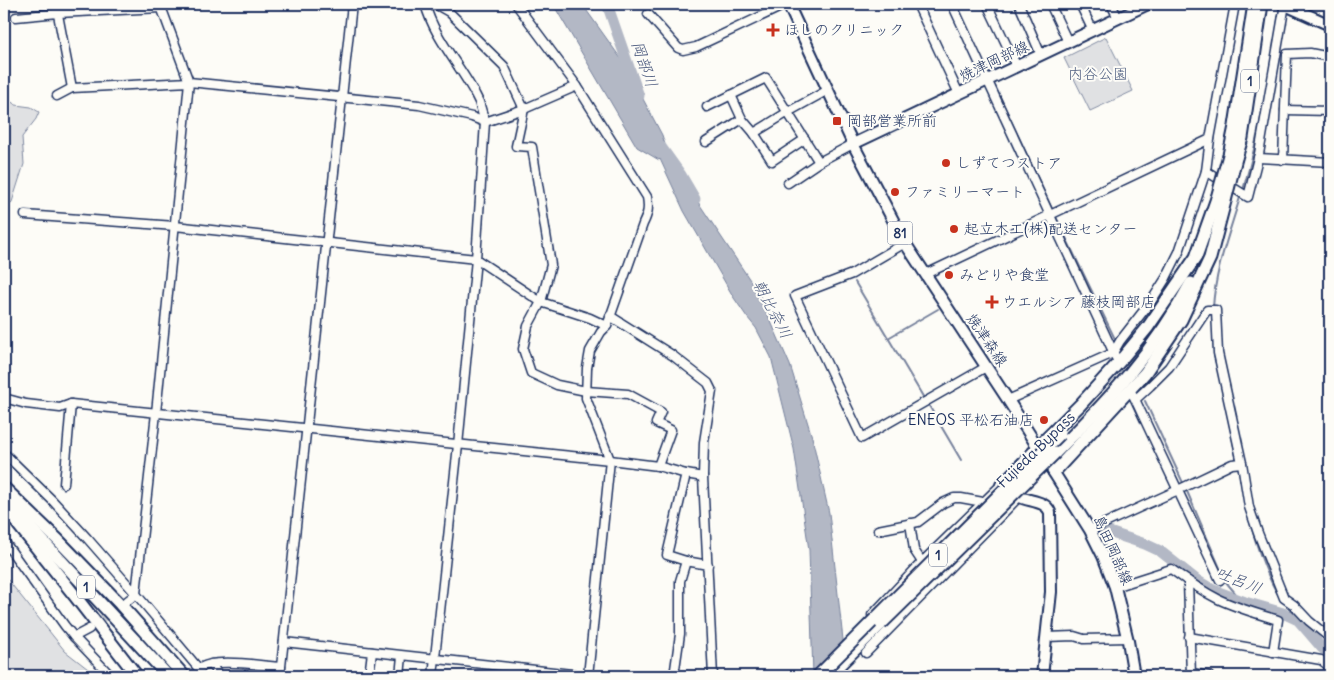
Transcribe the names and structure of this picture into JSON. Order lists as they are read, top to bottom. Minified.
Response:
{"streets":{"highway":["1","Fujieda Bypass"],"main road":["焼津岡部線","81","焼津森線","島田岡部線"]},"crossings":[["焼津岡部線","焼津森線"],["1","焼津森線"],["1","Fujieda Bypass"],["1","島田岡部線"],["焼津森線","島田岡部線"]],"water":["岡部川","朝比奈川","吐呂川"],"parks":["内谷公園"],"places":{"health":["ほしのクリニック","ウエルシア 藤枝岡部店"],"transit":["岡部営業所前"],"other":["しずてつストア","ファミリーマート","起立木工(株)配送センター","みどりや食堂","ENEOS 平松石油店"]}}
